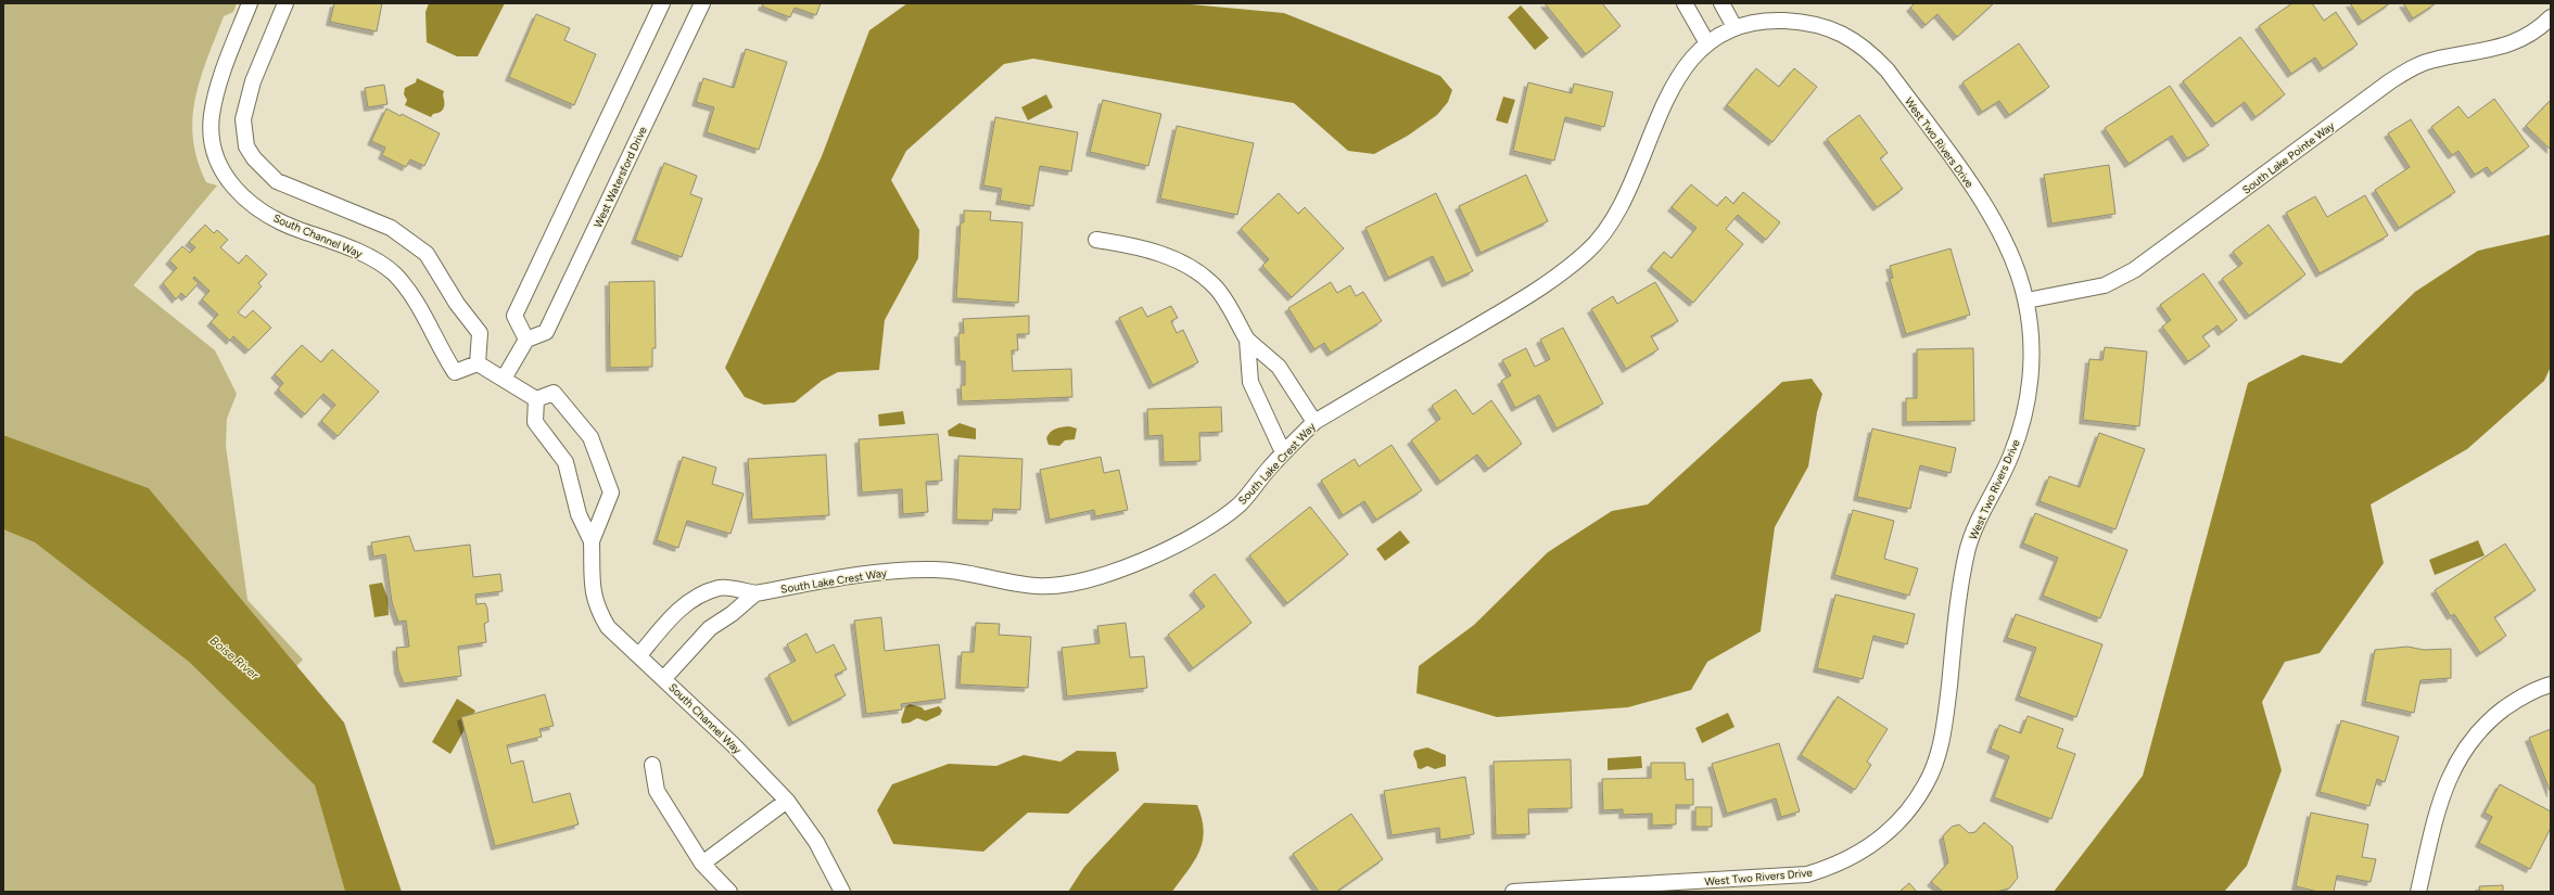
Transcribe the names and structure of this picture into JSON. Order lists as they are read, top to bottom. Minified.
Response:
{"streets":{"street":["West Two Rivers Drive","South Lake Pointe Way","West Watersford Drive","South Channel Way","South Lake Crest Way"]},"crossings":[["West Two Rivers Drive","South Lake Pointe Way"],["West Two Rivers Drive","South Lake Crest Way"],["South Channel Way","South Lake Crest Way"]],"water":["Boise River"]}
